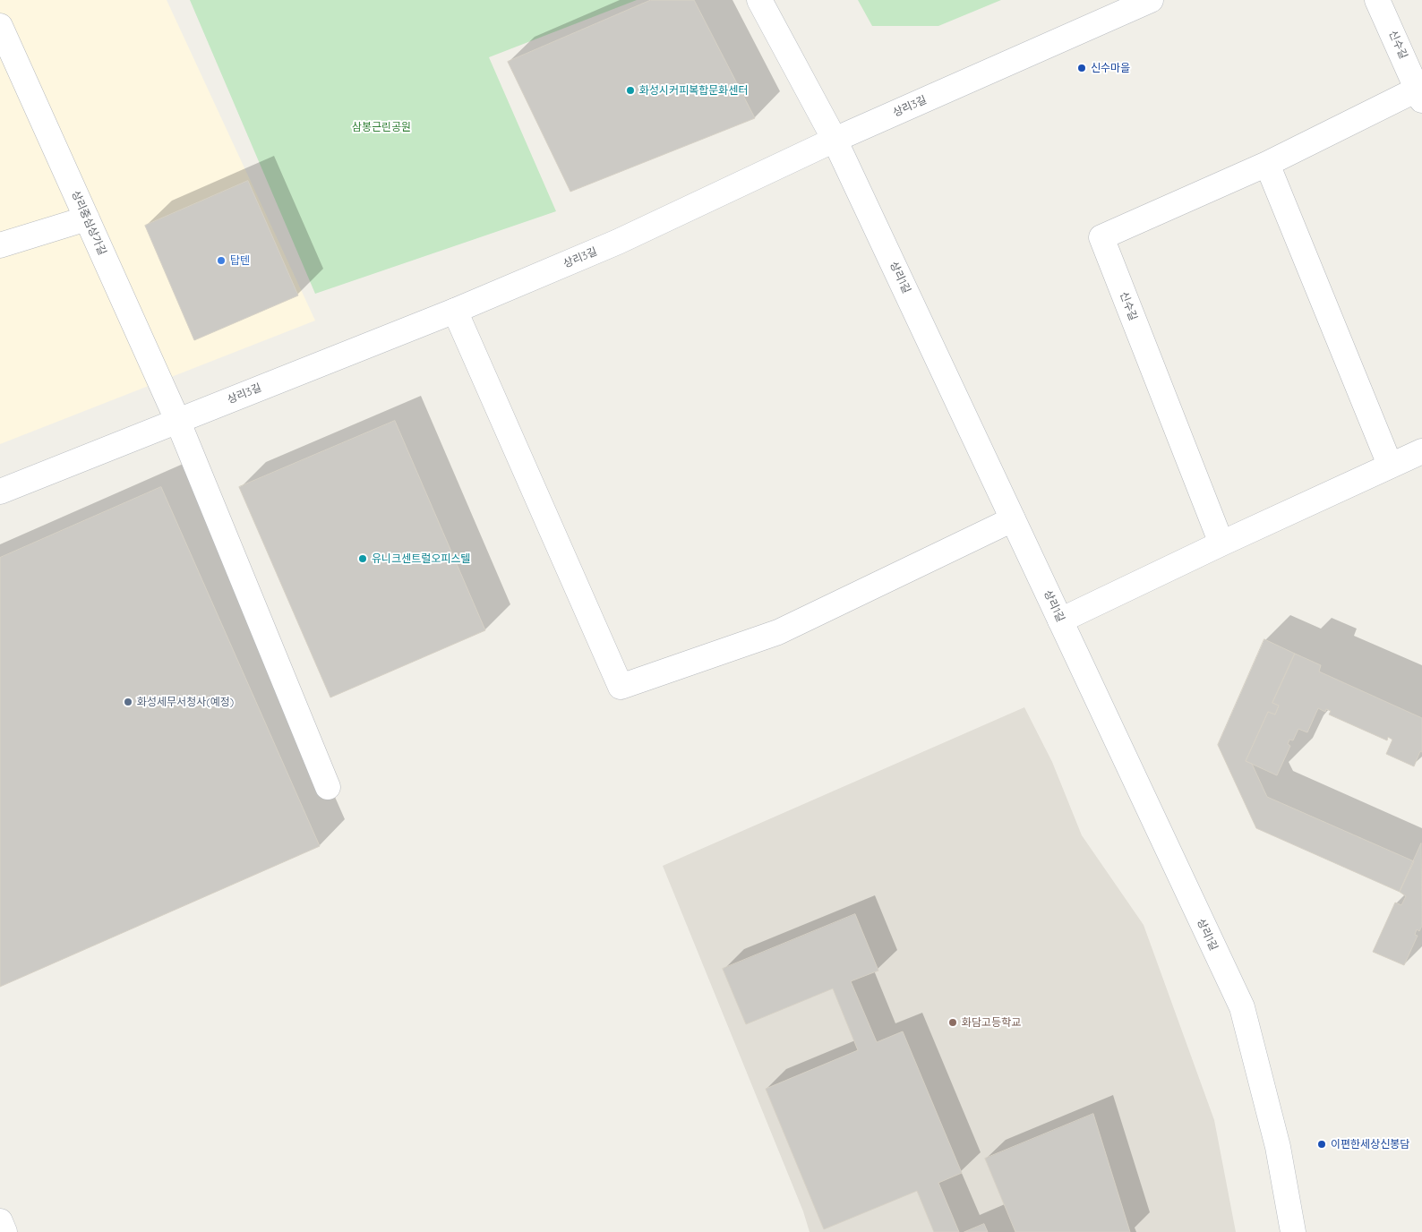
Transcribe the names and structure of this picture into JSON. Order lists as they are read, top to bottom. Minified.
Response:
{"streets":{"street":["신수길","상리3길","상리중심상가길","상리1길"]},"crossings":[["상리3길","상리중심상가길"],["상리3길","상리1길"]],"parks":["삼봉근린공원"],"places":["신수마을","화성시커피복합문화센터","탑텐","유니크센트럴오피스텔","화성세무서청사(예정)","화담고등학교","이편한세상신봉담"]}
